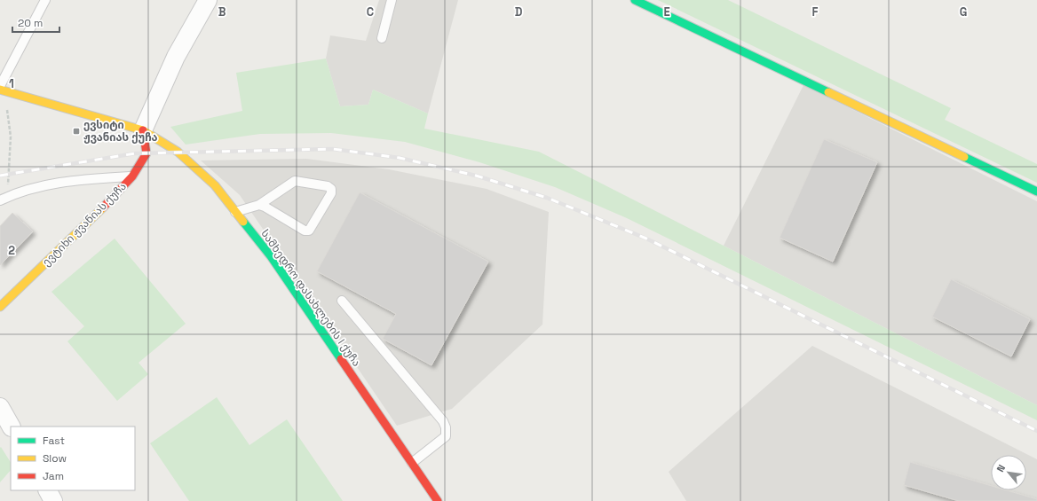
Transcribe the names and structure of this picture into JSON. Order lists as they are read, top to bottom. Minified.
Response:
{"streets":{"street":["ევტიხი ჟვანიას ქუჩა","სამხედრო დასახლების I ქუჩა"]},"crossings":[["ევტიხი ჟვანიას ქუჩა","სამხედრო დასახლების I ქუჩა"]],"places":{"transit":["ევსიტი ჟვანიას ქუჩა"]},"legend":["Fast","Slow","Jam"],"scale_bar":"20 m","north":"top left","grid":{"columns":["B","C","D","E","F","G"],"rows":["1","2"]}}
